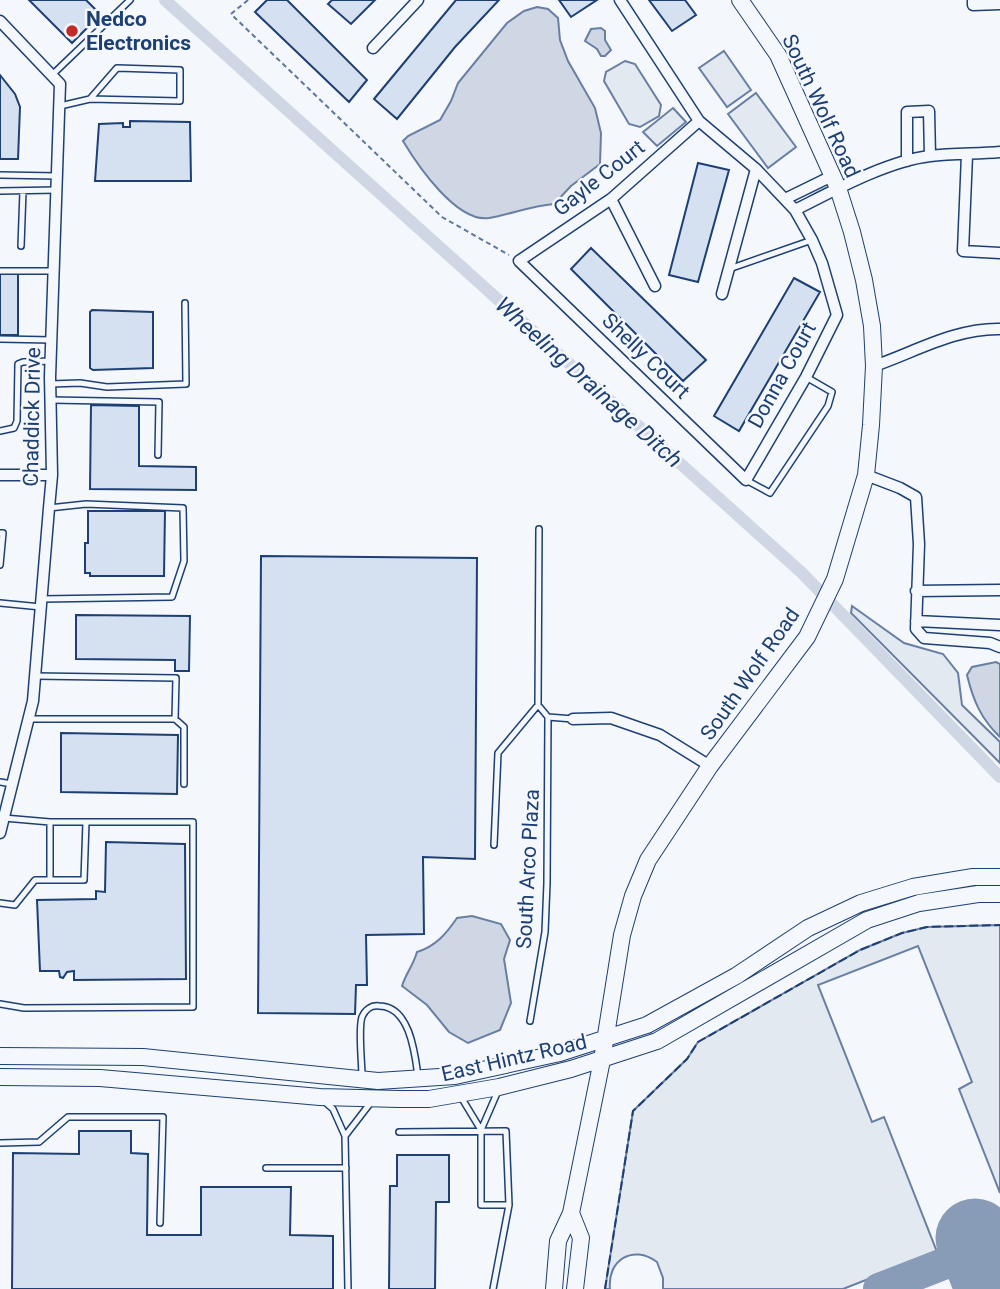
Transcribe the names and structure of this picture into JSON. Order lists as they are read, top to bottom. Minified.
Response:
{"streets":{"main road":["South Wolf Road","East Hintz Road"],"street":["Gayle Court","Shelly Court","Donna Court","Chaddick Drive"],"lane":["South Arco Plaza"]},"crossings":[["South Wolf Road","East Hintz Road"],["Gayle Court","Shelly Court"],["Gayle Court","Donna Court"],["Shelly Court","Donna Court"]],"water":["Wheeling Drainage Ditch"],"places":["Nedco Electronics"]}
